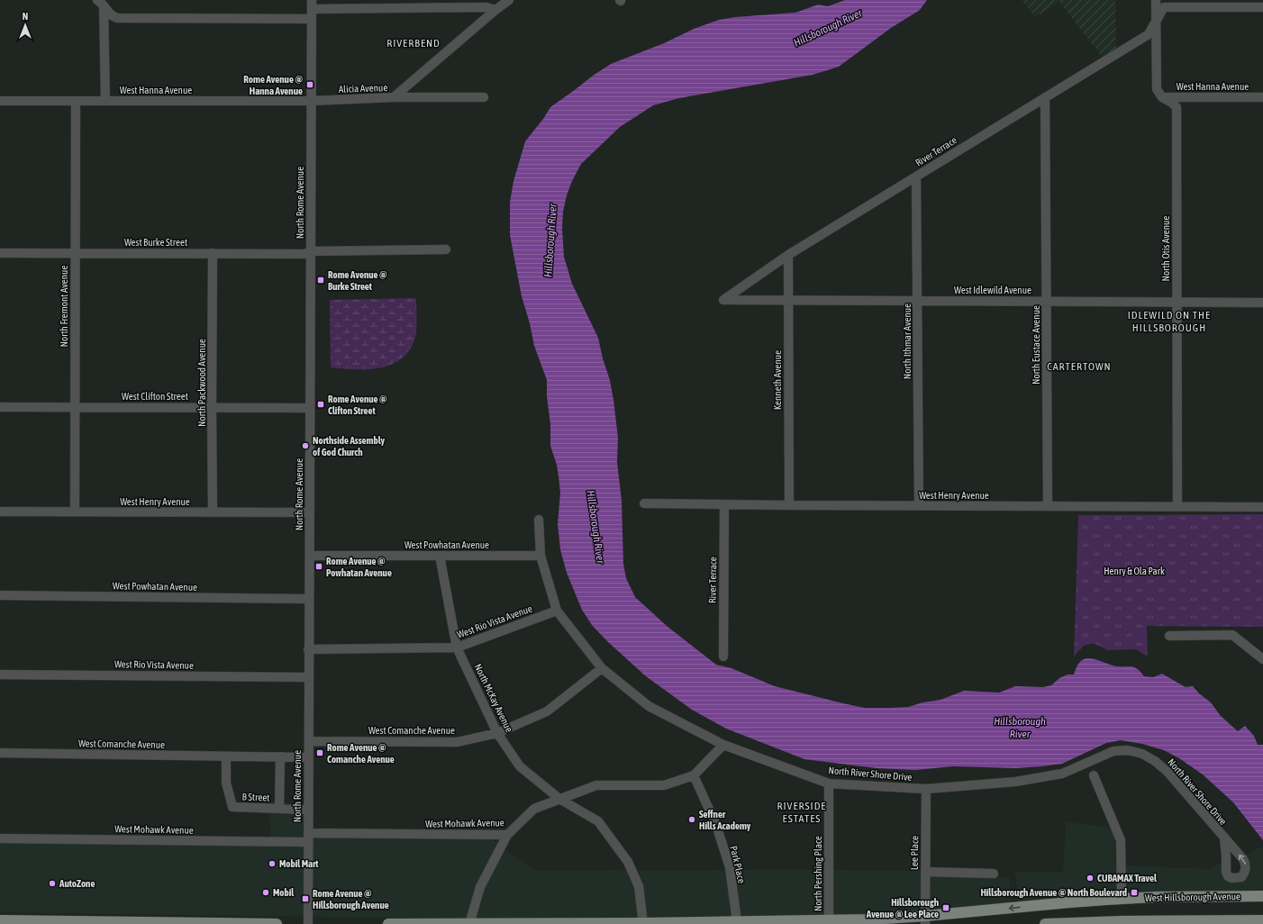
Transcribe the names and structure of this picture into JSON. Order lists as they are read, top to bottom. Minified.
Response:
{"streets":{"main road":["West Hillsborough Avenue"],"street":["West Hanna Avenue","Alicia Avenue","River Terrace","North Rome Avenue","West Burke Street","North Otis Avenue","West Idlewild Avenue","North Fremont Avenue","North Ithmar Avenue","North Eustace Avenue","Kenneth Avenue","North Packwood Avenue","West Clifton Street","West Henry Avenue","West Powhatan Avenue","West Rio Vista Avenue","North McKay Avenue","West Comanche Avenue","North River Shore Drive","B Street","West Mohawk Avenue","Lee Place","Park Place","North Pershing Place"]},"crossings":[["West Hanna Avenue","Alicia Avenue"],["West Hanna Avenue","North Rome Avenue"],["West Hanna Avenue","North Otis Avenue"],["West Hanna Avenue","North Fremont Avenue"],["Alicia Avenue","North Rome Avenue"],["River Terrace","West Idlewild Avenue"],["River Terrace","North Ithmar Avenue"],["River Terrace","North Eustace Avenue"],["River Terrace","Kenneth Avenue"],["River Terrace","West Henry Avenue"],["North Rome Avenue","West Burke Street"],["North Rome Avenue","West Clifton Street"],["North Rome Avenue","West Henry Avenue"],["North Rome Avenue","West Powhatan Avenue"],["North Rome Avenue","West Rio Vista Avenue"],["North Rome Avenue","West Comanche Avenue"],["North Rome Avenue","B Street"],["North Rome Avenue","West Mohawk Avenue"],["West Burke Street","North Fremont Avenue"],["West Burke Street","North Packwood Avenue"],["North Otis Avenue","West Idlewild Avenue"],["North Otis Avenue","West Henry Avenue"],["West Idlewild Avenue","North Ithmar Avenue"],["West Idlewild Avenue","North Eustace Avenue"],["West Idlewild Avenue","Kenneth Avenue"],["North Fremont Avenue","West Clifton Street"],["North Fremont Avenue","West Henry Avenue"],["North Ithmar Avenue","West Henry Avenue"],["North Eustace Avenue","West Henry Avenue"],["Kenneth Avenue","West Henry Avenue"],["North Packwood Avenue","West Clifton Street"],["North Packwood Avenue","West Henry Avenue"],["West Powhatan Avenue","North McKay Avenue"],["West Powhatan Avenue","North River Shore Drive"],["West Rio Vista Avenue","North McKay Avenue"],["West Rio Vista Avenue","North River Shore Drive"],["North McKay Avenue","West Comanche Avenue"],["North McKay Avenue","West Mohawk Avenue"],["North McKay Avenue","West Hillsborough Avenue"],["West Comanche Avenue","North River Shore Drive"],["West Comanche Avenue","B Street"],["North River Shore Drive","West Mohawk Avenue"],["North River Shore Drive","Lee Place"],["North River Shore Drive","North Pershing Place"],["West Mohawk Avenue","Park Place"],["Lee Place","West Hillsborough Avenue"],["Park Place","West Hillsborough Avenue"],["North Pershing Place","West Hillsborough Avenue"]],"districts":["RIVERBEND","IDLEWILD ON THE HILLSBOROUGH","CARTERTOWN","RIVERSIDE ESTATES"],"water":["Hillsborough River"],"parks":["Henry & Ola Park"],"places":{"transit":["Rome Avenue @ Hanna Avenue","Rome Avenue @ Burke Street","Rome Avenue @ Clifton Street","Rome Avenue @ Powhatan Avenue","Rome Avenue @ Comanche Avenue","Hillsborough Avenue @ North Boulevard","Rome Avenue @ Hillsborough Avenue","Hillsborough Avenue @ Lee Place"],"other":["Northside Assembly of God Church","Seffner Hills Academy","Mobil Mart","CUBAMAX Travel","AutoZone","Mobil"]},"north":"top"}
